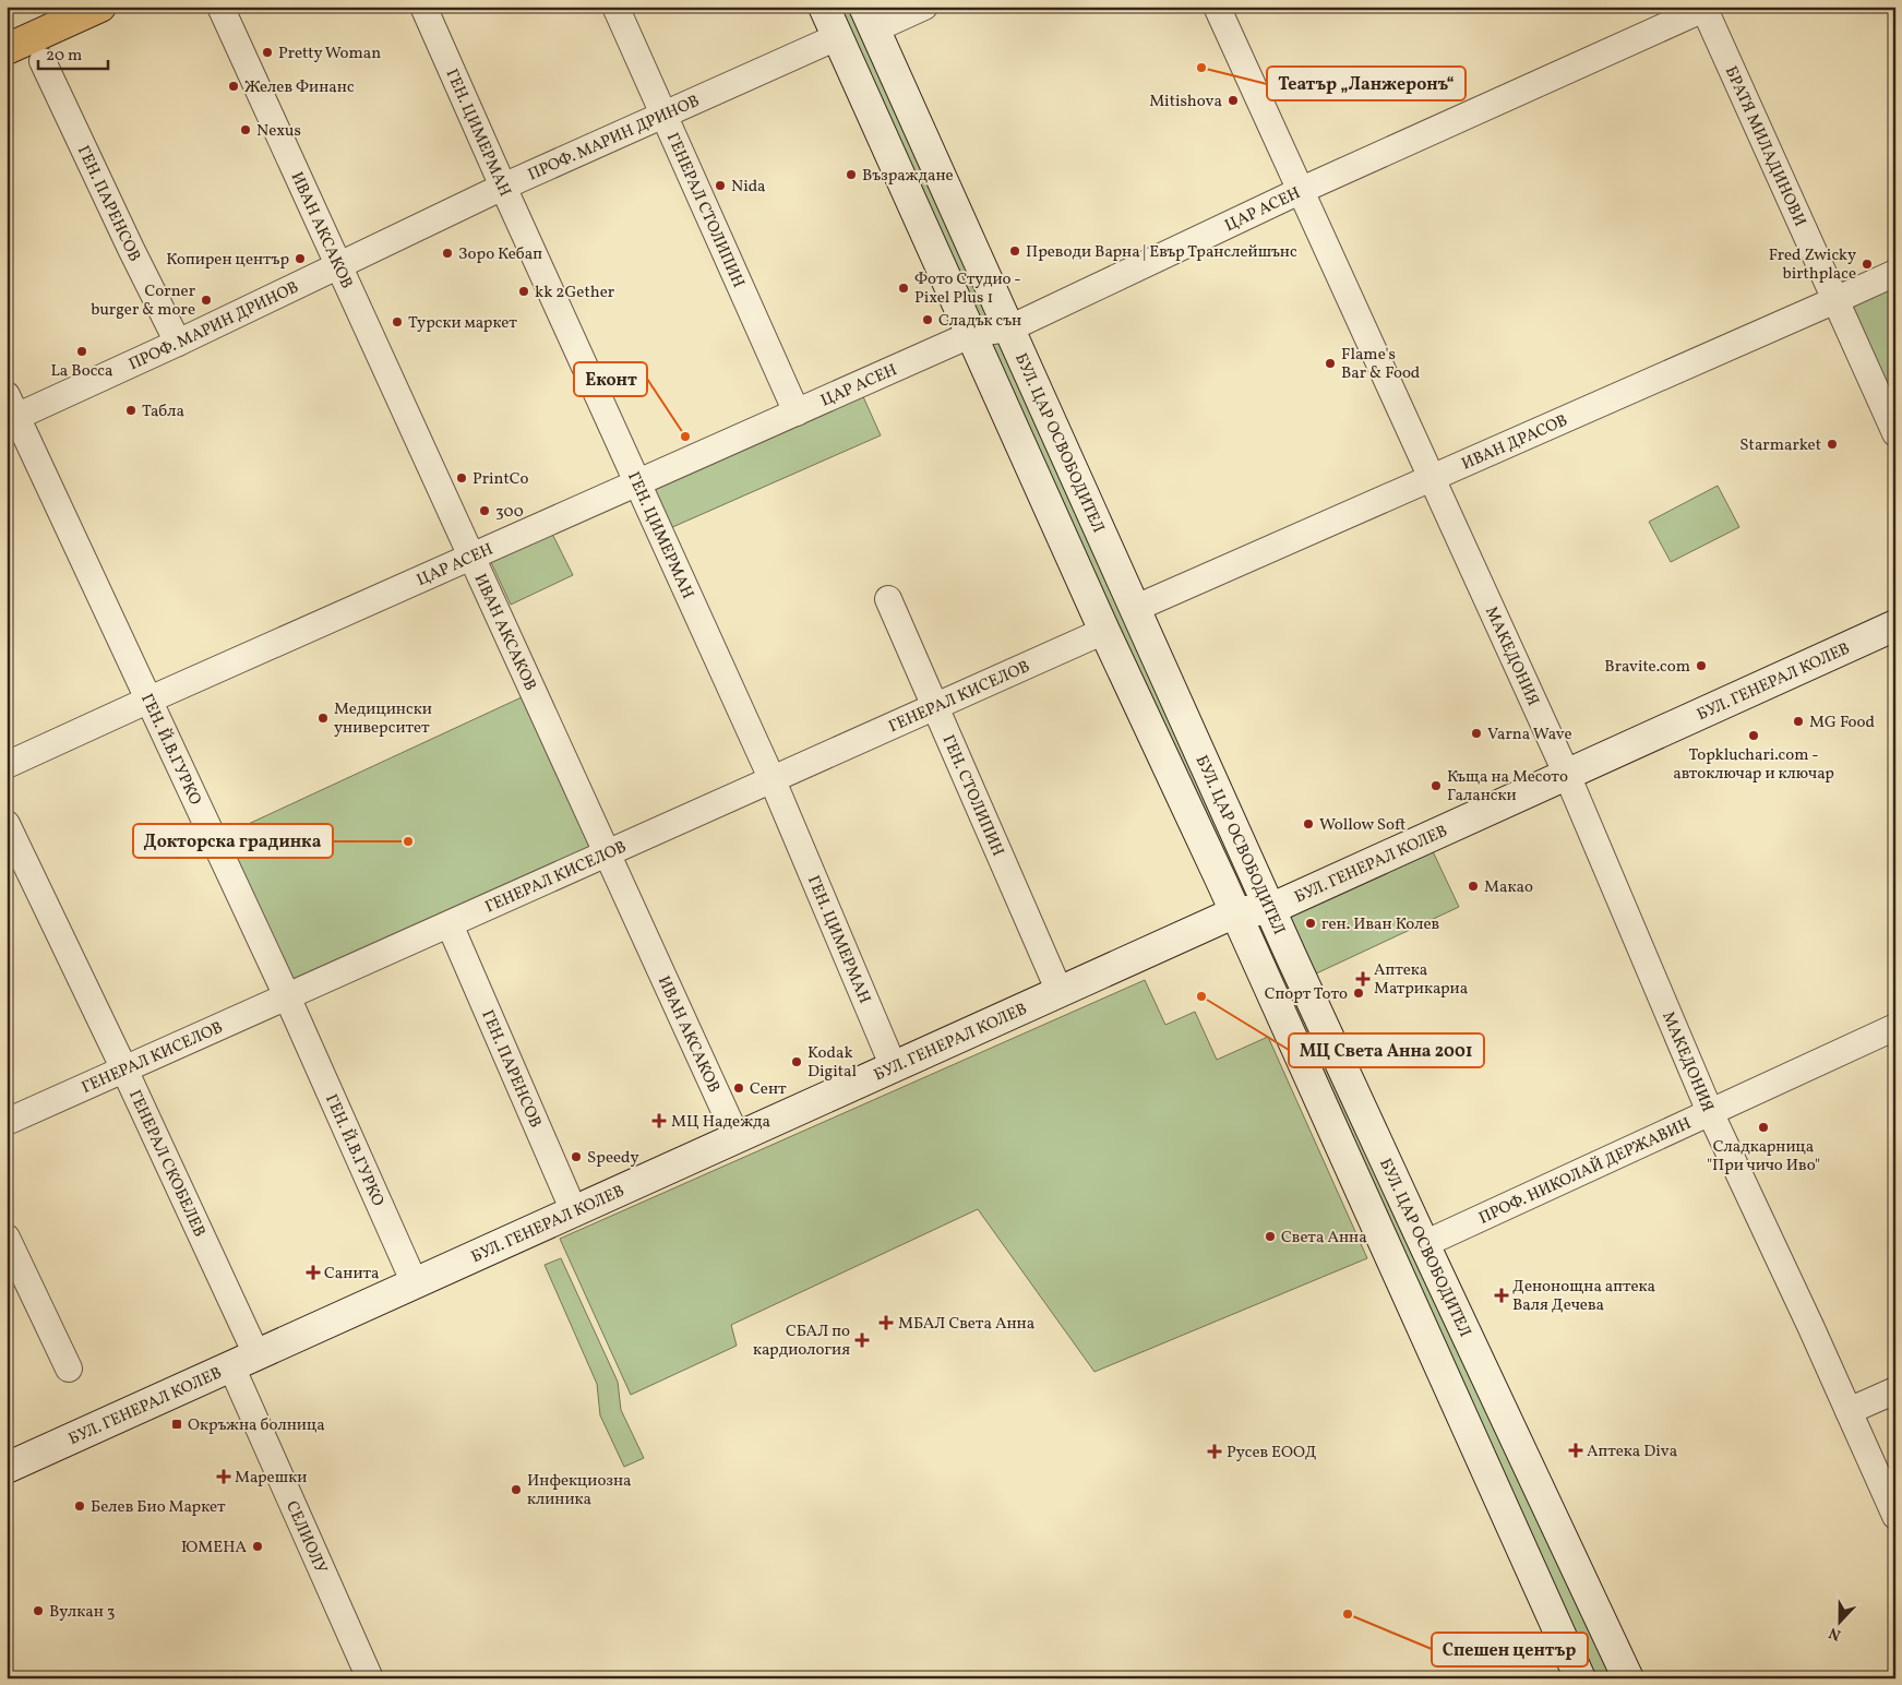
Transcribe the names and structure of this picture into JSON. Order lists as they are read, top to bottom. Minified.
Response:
{"streets":{"main road":["БУЛ. ЦАР ОСВОБОДИТЕЛ","БУЛ. ГЕНЕРАЛ КОЛЕВ"],"street":["ГЕН. ЦИМЕРМАН","ПРОФ. МАРИН ДРИНОВ","БРАТЯ МИЛАДИНОВИ","ГЕН. ПАРЕНСОВ","ЦАР АСЕН","ГЕНЕРАЛ СТОЛИПИН","ИВАН АКСАКОВ","ИВАН ДРАСОВ","МАКЕДОНИЯ","ГЕНЕРАЛ КИСЕЛОВ","ГЕН. Й.В.ГУРКО","ГЕН. СТОЛИПИН","ГЕНЕРАЛ СКОБЕЛЕВ","ПРОФ. НИКОЛАЙ ДЕРЖАВИН","СЕЛИОЛУ"]},"crossings":[["ГЕН. ЦИМЕРМАН","ПРОФ. МАРИН ДРИНОВ"],["ГЕН. ЦИМЕРМАН","ЦАР АСЕН"],["ГЕН. ЦИМЕРМАН","БУЛ. ГЕНЕРАЛ КОЛЕВ"],["ГЕН. ЦИМЕРМАН","ГЕНЕРАЛ КИСЕЛОВ"],["ПРОФ. МАРИН ДРИНОВ","ГЕН. ПАРЕНСОВ"],["ПРОФ. МАРИН ДРИНОВ","ГЕНЕРАЛ СТОЛИПИН"],["ПРОФ. МАРИН ДРИНОВ","ИВАН АКСАКОВ"],["ПРОФ. МАРИН ДРИНОВ","БУЛ. ЦАР ОСВОБОДИТЕЛ"],["ПРОФ. МАРИН ДРИНОВ","ГЕН. Й.В.ГУРКО"],["БРАТЯ МИЛАДИНОВИ","ЦАР АСЕН"],["БРАТЯ МИЛАДИНОВИ","ИВАН ДРАСОВ"],["ГЕН. ПАРЕНСОВ","БУЛ. ГЕНЕРАЛ КОЛЕВ"],["ГЕН. ПАРЕНСОВ","ГЕНЕРАЛ КИСЕЛОВ"],["ЦАР АСЕН","ГЕНЕРАЛ СТОЛИПИН"],["ЦАР АСЕН","ИВАН АКСАКОВ"],["ЦАР АСЕН","БУЛ. ЦАР ОСВОБОДИТЕЛ"],["ЦАР АСЕН","МАКЕДОНИЯ"],["ЦАР АСЕН","ГЕН. Й.В.ГУРКО"],["ИВАН АКСАКОВ","БУЛ. ГЕНЕРАЛ КОЛЕВ"],["ИВАН АКСАКОВ","ГЕНЕРАЛ КИСЕЛОВ"],["ИВАН ДРАСОВ","БУЛ. ЦАР ОСВОБОДИТЕЛ"],["ИВАН ДРАСОВ","МАКЕДОНИЯ"],["БУЛ. ЦАР ОСВОБОДИТЕЛ","БУЛ. ГЕНЕРАЛ КОЛЕВ"],["БУЛ. ЦАР ОСВОБОДИТЕЛ","ГЕНЕРАЛ КИСЕЛОВ"],["БУЛ. ЦАР ОСВОБОДИТЕЛ","ПРОФ. НИКОЛАЙ ДЕРЖАВИН"],["МАКЕДОНИЯ","БУЛ. ГЕНЕРАЛ КОЛЕВ"],["МАКЕДОНИЯ","ПРОФ. НИКОЛАЙ ДЕРЖАВИН"],["БУЛ. ГЕНЕРАЛ КОЛЕВ","ГЕН. Й.В.ГУРКО"],["БУЛ. ГЕНЕРАЛ КОЛЕВ","ГЕН. СТОЛИПИН"],["БУЛ. ГЕНЕРАЛ КОЛЕВ","ГЕНЕРАЛ СКОБЕЛЕВ"],["БУЛ. ГЕНЕРАЛ КОЛЕВ","СЕЛИОЛУ"],["ГЕНЕРАЛ КИСЕЛОВ","ГЕН. Й.В.ГУРКО"],["ГЕНЕРАЛ КИСЕЛОВ","ГЕН. СТОЛИПИН"],["ГЕНЕРАЛ КИСЕЛОВ","ГЕНЕРАЛ СКОБЕЛЕВ"],["ГЕНЕРАЛ СКОБЕЛЕВ","СЕЛИОЛУ"]],"places":{"other":["Pretty Woman","Театър „Ланжеронъ“","Желев Финанс","Mitishova","Nexus","Възраждане","Nida","Преводи Варна | Евър Транслейшънс","Зоро Кебап","Копирен център","Fred Zwicky birthplace","Фото Студио - Pixel Plus 1","kk 2Gether","Corner burger & more","Сладък сън","Турски маркет","La Bocca","Flame's Bar & Food","Табла","Еконт","Starmarket","PrintCo","300","Bravite.com","Медицински университет","MG Food","Varna Wave","Topkluchari.com - автоключар и ключар","Къща на Месото Галански","Wollow Soft","Докторска градинка","Макао","ген. Иван Колев","Спорт Тото","МЦ Света Анна 2001","Kodak Digital","Сент","Сладкарница \"При чичо Иво\"","Speedy","Света Анна","Инфекциозна клиника","Белев Био Маркет","ЮМЕНА","Вулкан 3","Спешен център"],"health":["Аптека Матрикариа","МЦ Надежда","Санита","Денонощна аптека Валя Дечева","МБАЛ Света Анна","СБАЛ по кардиология","Аптека Diva","Русев ЕООД","Марешки"],"transit":["Окръжна болница"]},"scale_bar":"20 m","north":"bottom"}
